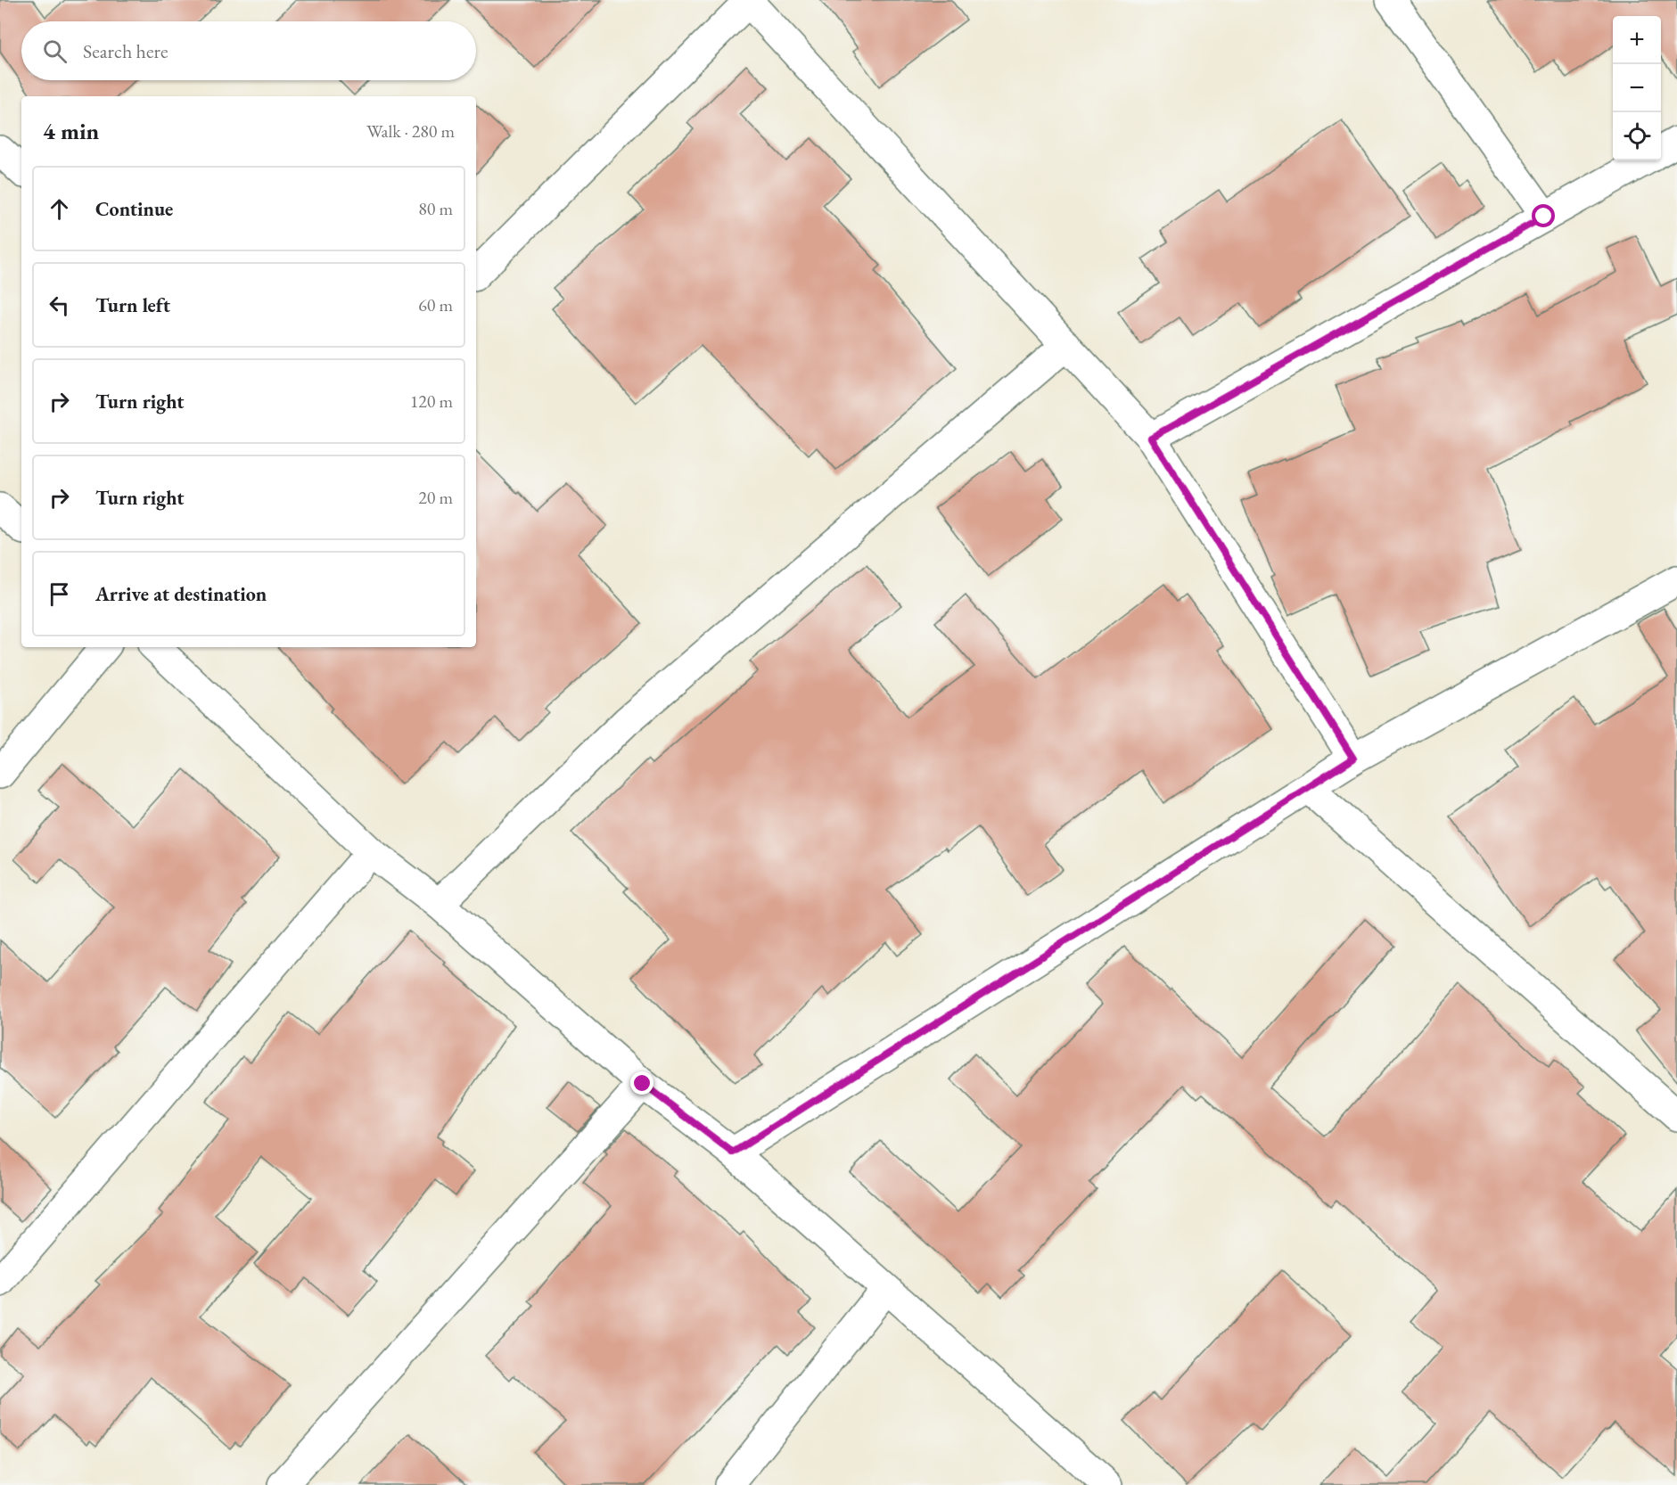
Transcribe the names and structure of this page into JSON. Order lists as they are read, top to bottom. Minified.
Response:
{"page":{"map_buttons":["+","−"],"search":"Search here","heading":["4 min","Walk · 280 m"],"list":[["Continue","80 m"],["Turn left","60 m"],["Turn right","120 m"],["Turn right","20 m"],"Arrive at destination"]}}
